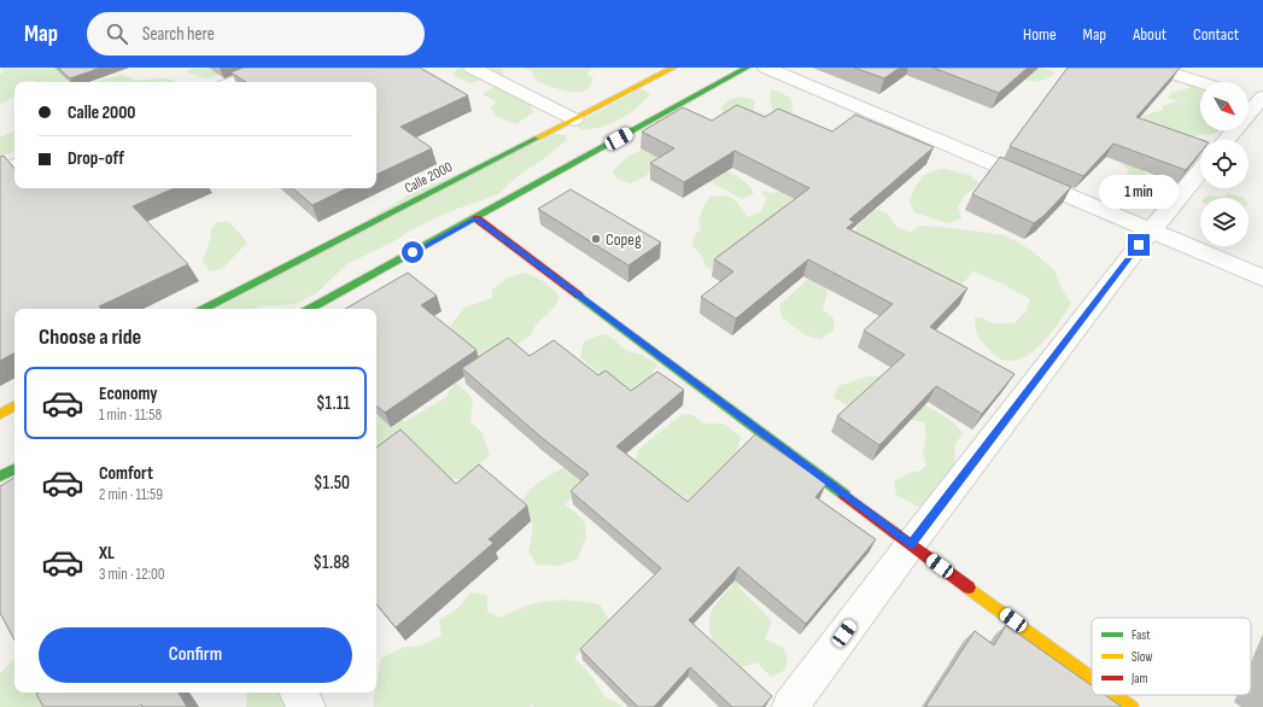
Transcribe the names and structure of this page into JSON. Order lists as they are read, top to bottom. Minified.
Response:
{"streets":{"street":["Calle 2000"]},"places":["Copeg"],"legend":["Fast","Slow","Jam"],"north":"bottom right","page":{"header":"Map","search":"Search here","nav":["Home","Map","About","Contact"],"banner":["Calle 2000","Drop-off"],"bubble":"1 min","heading":"Choose a ride","list":[{"name":"Economy","note":"1 min · 11:58","value":"$1.11"},{"name":"Comfort","note":"2 min · 11:59","value":"$1.50"},{"name":"XL","note":"3 min · 12:00","value":"$1.88"}],"buttons":"Confirm"}}
